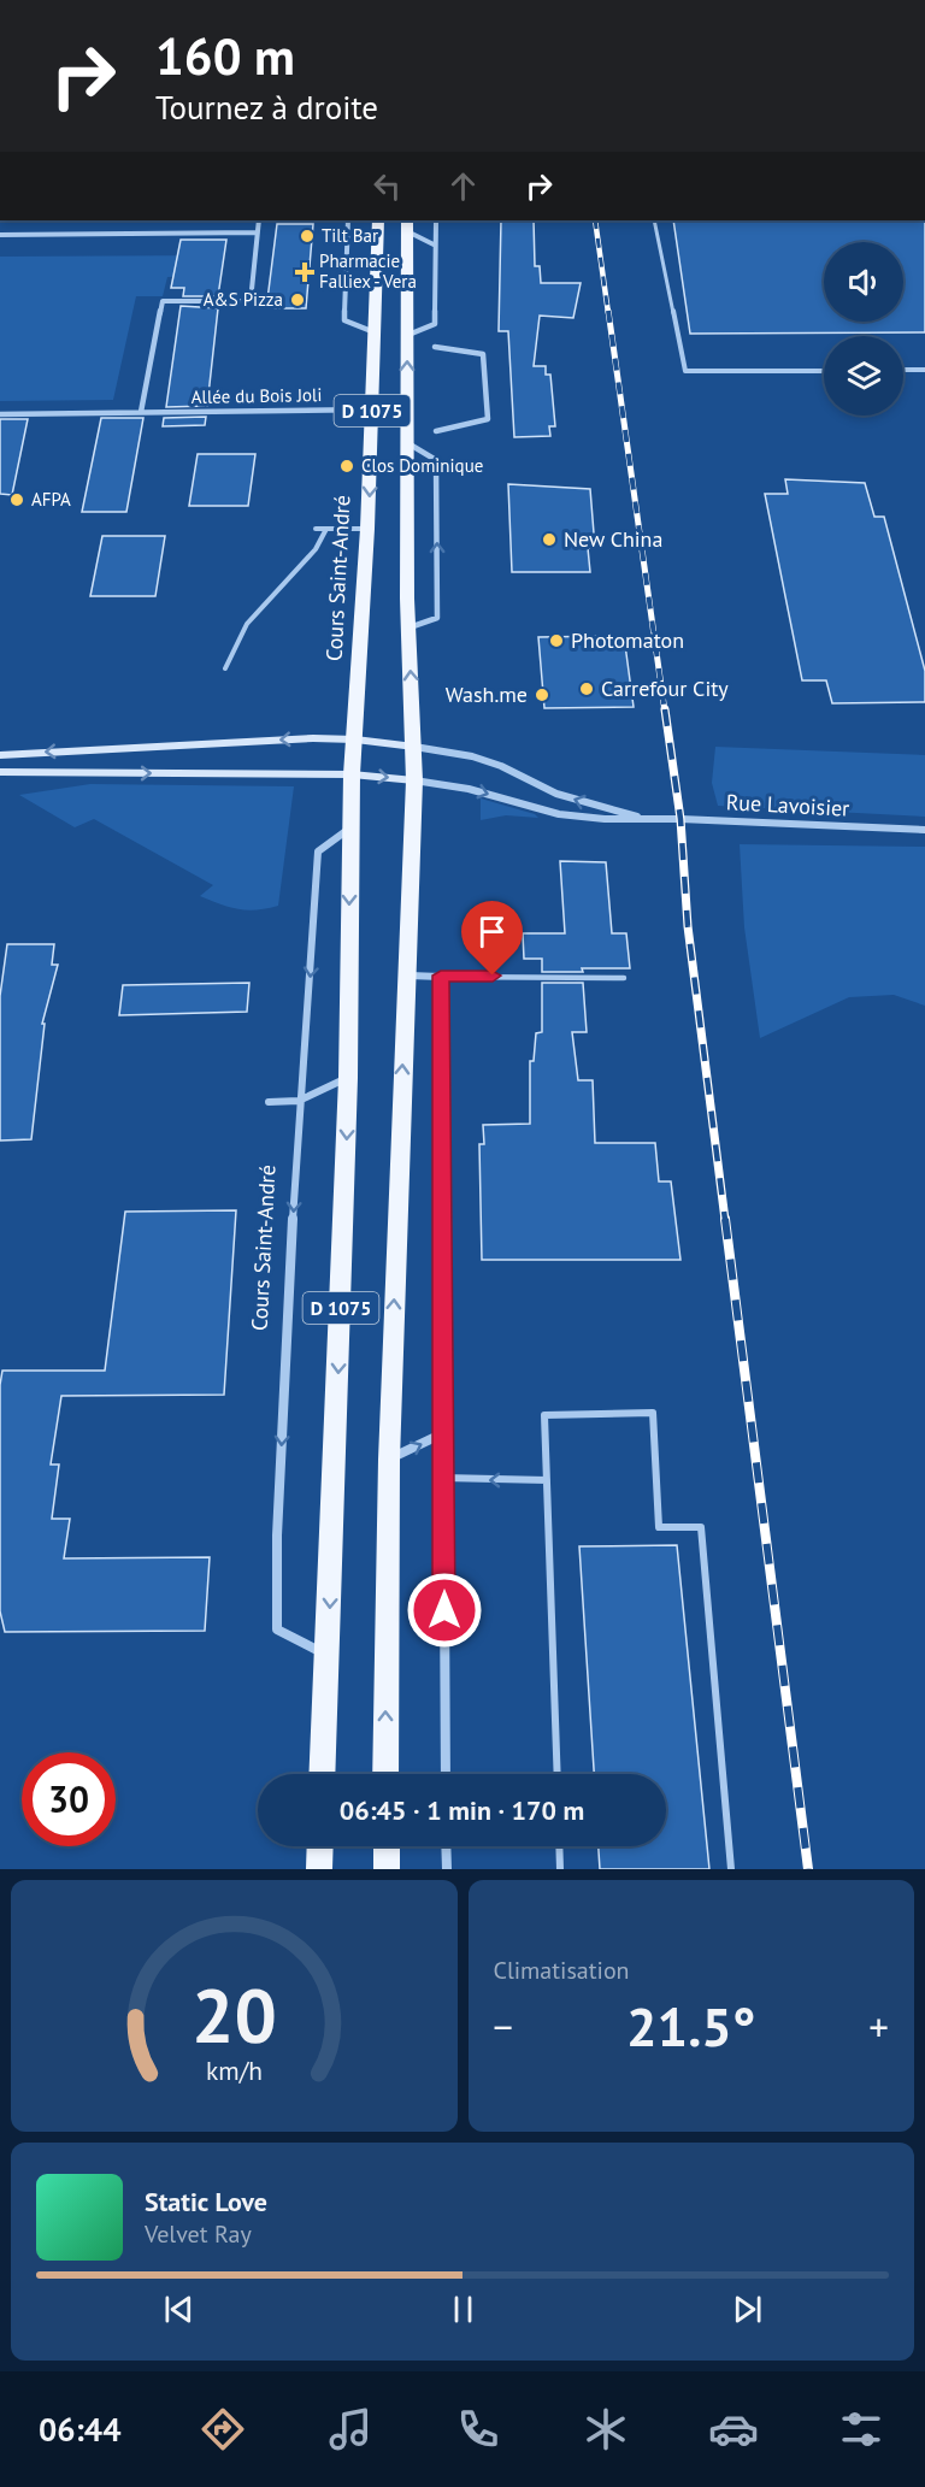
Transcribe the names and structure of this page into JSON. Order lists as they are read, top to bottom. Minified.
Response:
{"streets":{"main road":["D 1075","Cours Saint-André"],"street":["Allée du Bois Joli","Rue Lavoisier"]},"crossings":[["Allée du Bois Joli","Cours Saint-André"],["D 1075","Rue Lavoisier"]],"places":{"other":["Tilt Bar","A&S Pizza","Clos Dominique","AFPA","New China","Photomaton","Carrefour City","Wash.me"],"health":["Pharmacie Falliex - Vera"]},"page":{"turn":["160 m","Tournez à droite"],"limit":"30","trip":"06:45 · 1 min · 170 m","tile":"Climatisation","heat":["−","21.5°","+"],"song":["Static Love","Velvet Ray"],"tabs":"06:44","gauge":["20","km/h"]}}
